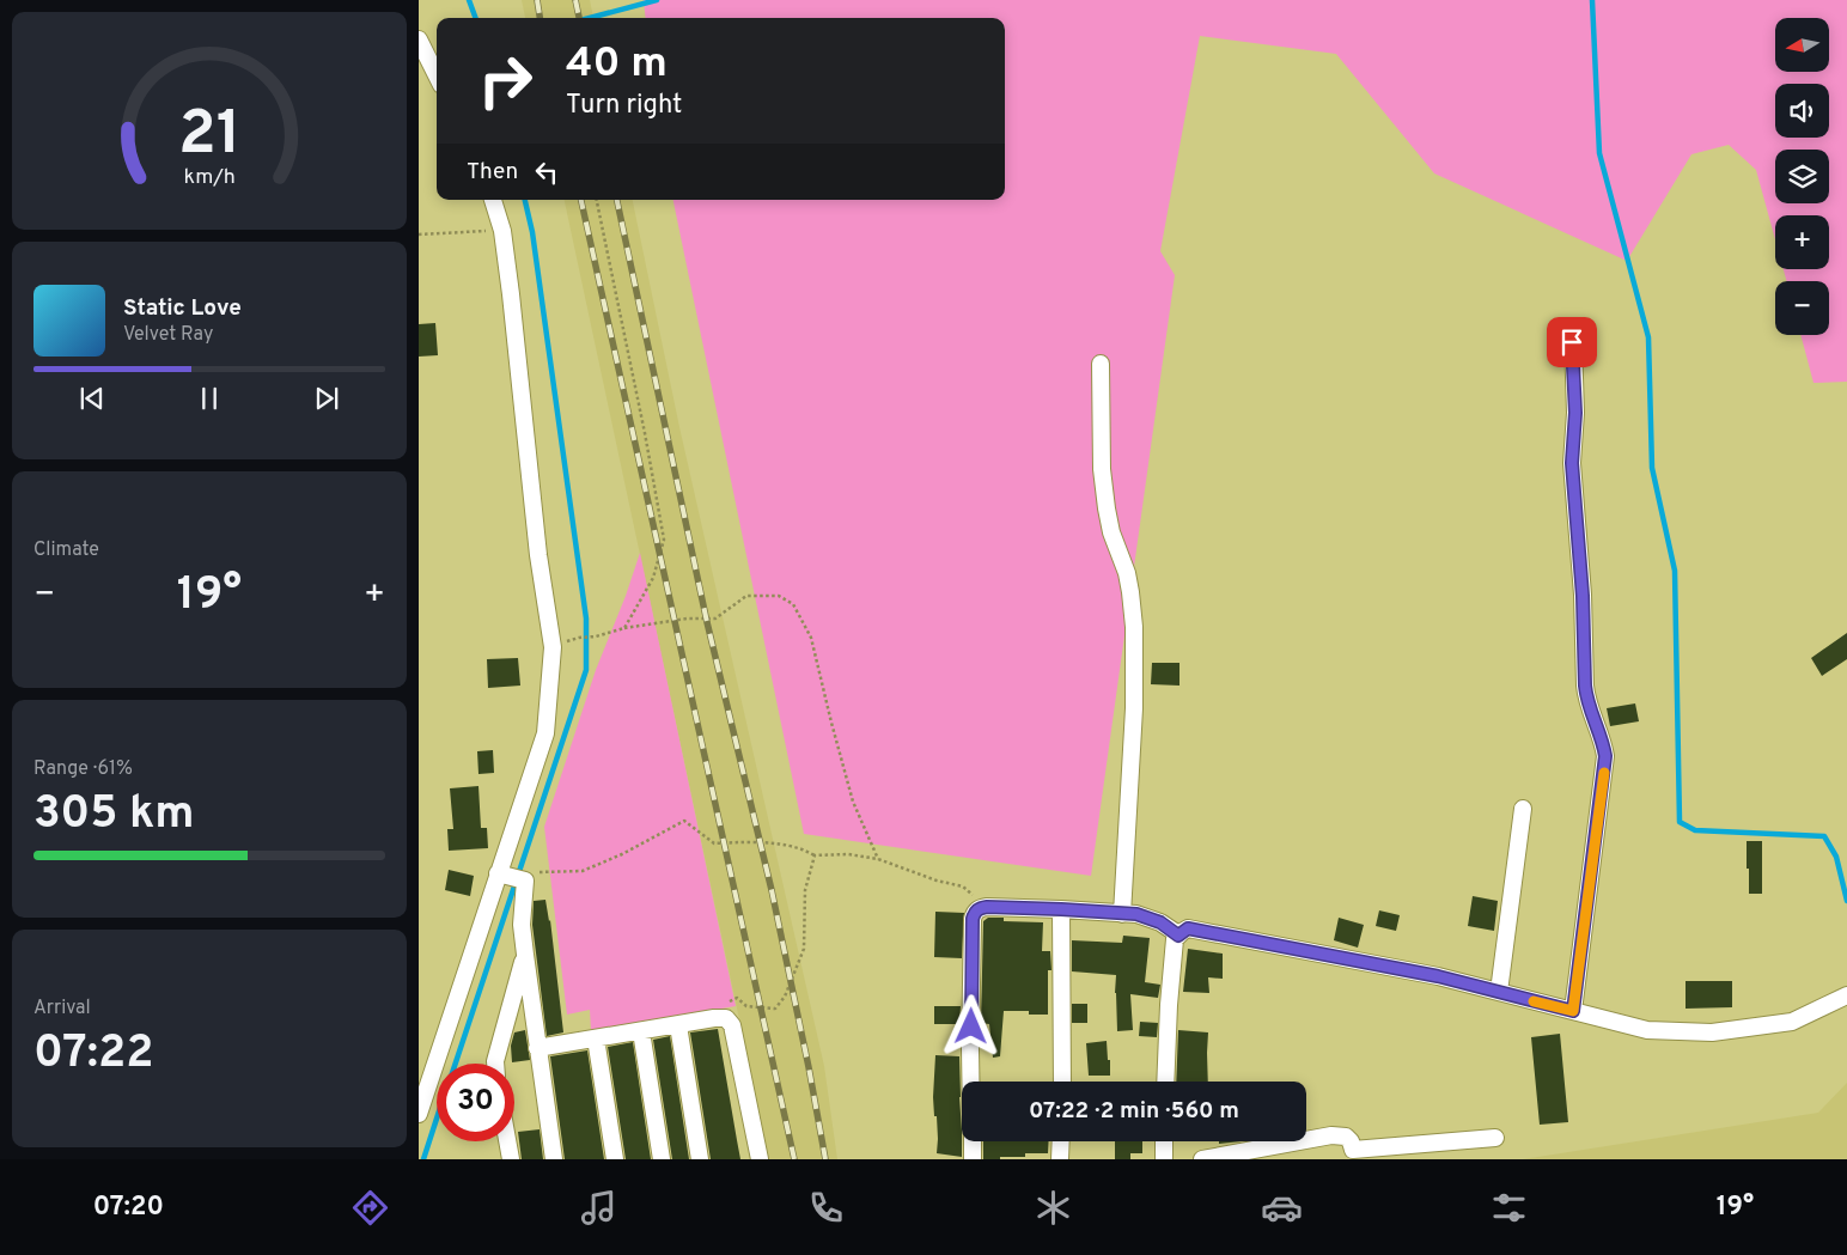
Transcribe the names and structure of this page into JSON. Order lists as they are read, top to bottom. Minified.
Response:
{"north":"left","page":{"map_buttons":["+","−"],"turn":["40 m","Turn right"],"then":"Then","song":["Static Love","Velvet Ray"],"tile":["Climate",["Range · 61%","305 km"],["Arrival","07:22"]],"heat":["−","19°","+"],"limit":"30","trip":"07:22 · 2 min · 560 m","tabs":["07:20","19°"],"gauge":["21","km/h"]}}
